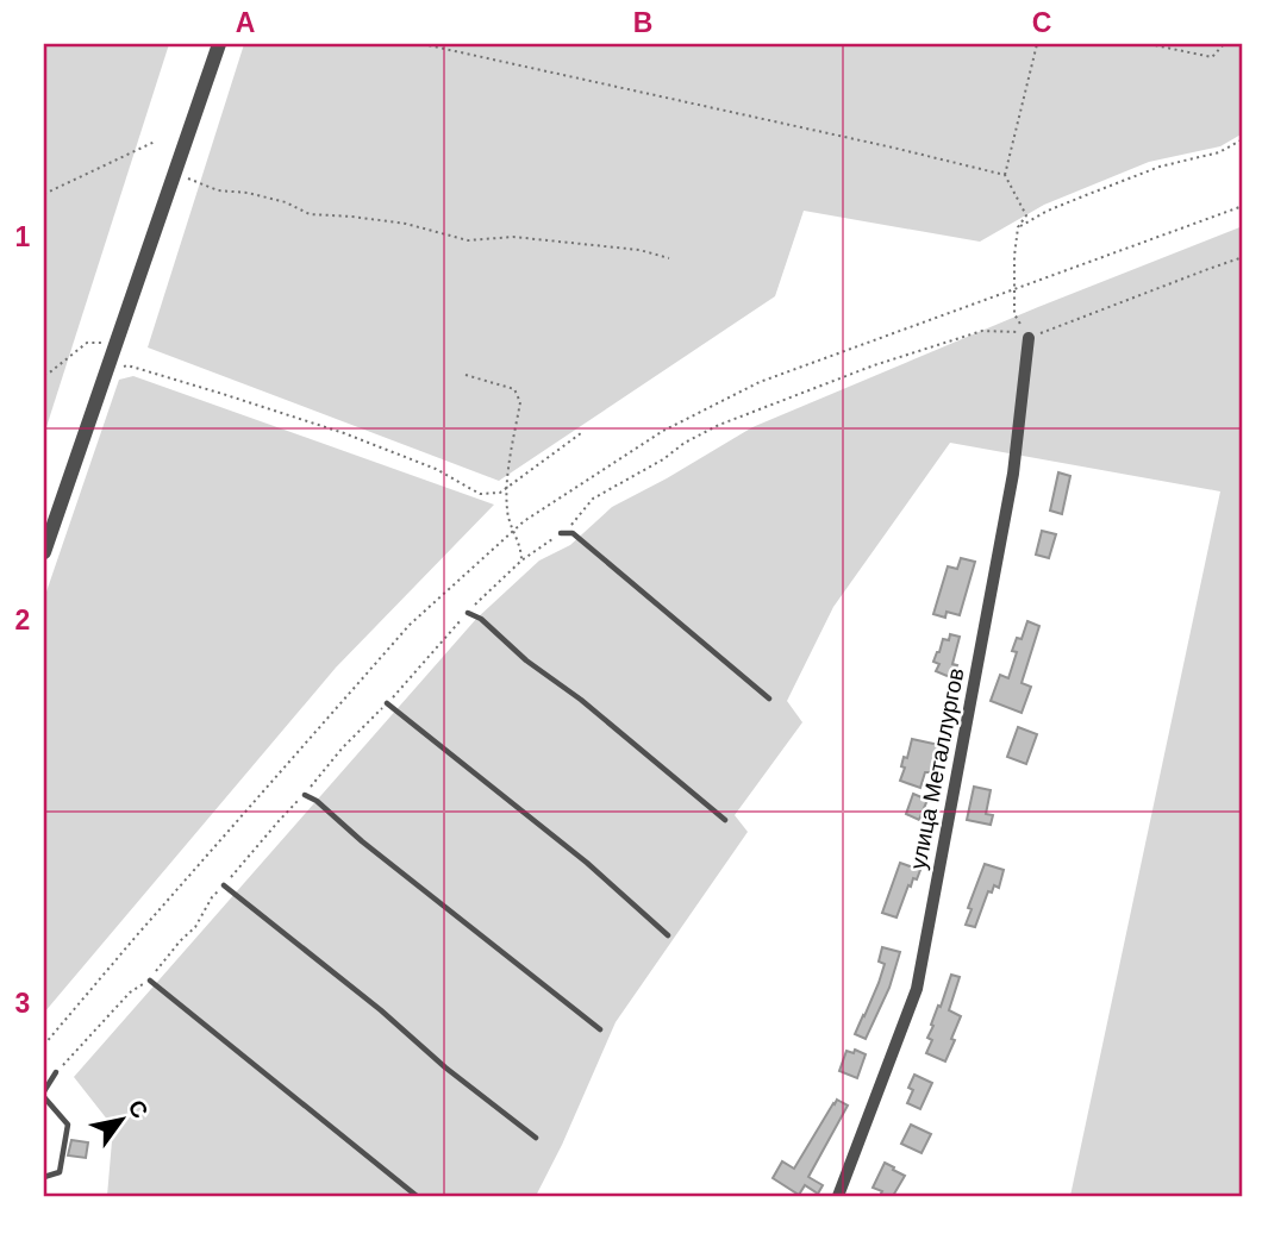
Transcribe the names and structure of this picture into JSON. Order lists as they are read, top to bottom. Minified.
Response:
{"streets":{"street":["улица Металлургов"]},"north":"top right","grid":{"columns":["A","B","C"],"rows":["1","2","3"]}}
